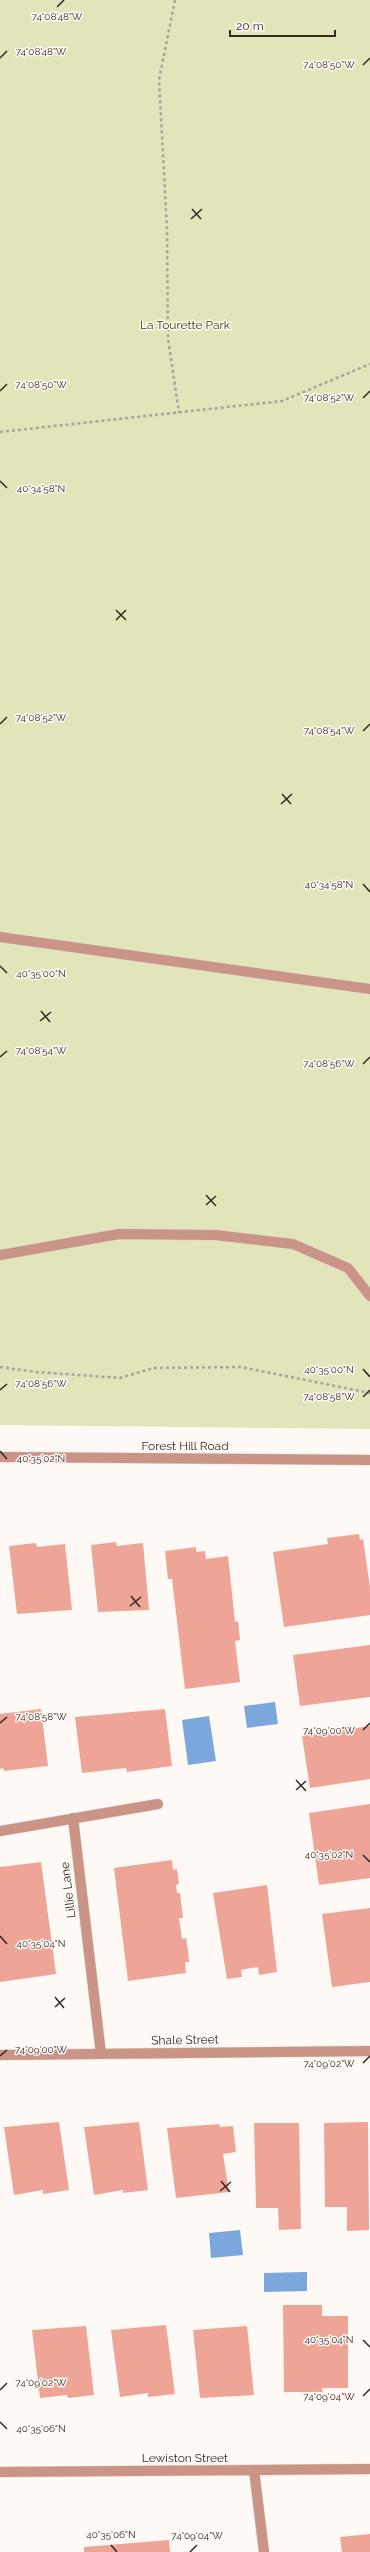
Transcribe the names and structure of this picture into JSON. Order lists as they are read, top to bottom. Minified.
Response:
{"streets":{"street":["Forest Hill Road","Lillie Lane","Shale Street","Lewiston Street"]},"crossings":[["Lillie Lane","Shale Street"]],"parks":["La Tourette Park"],"scale_bar":"20 m","coordinates":["74°08'48\"W","74°08'50\"W","74°08'52\"W","40°34'58\"N","74°08'54\"W","40°35'00\"N","74°08'56\"W","74°08'58\"W","40°35'02\"N","74°09'00\"W","40°35'04\"N","74°09'02\"W","74°09'04\"W","40°35'06\"N"]}
